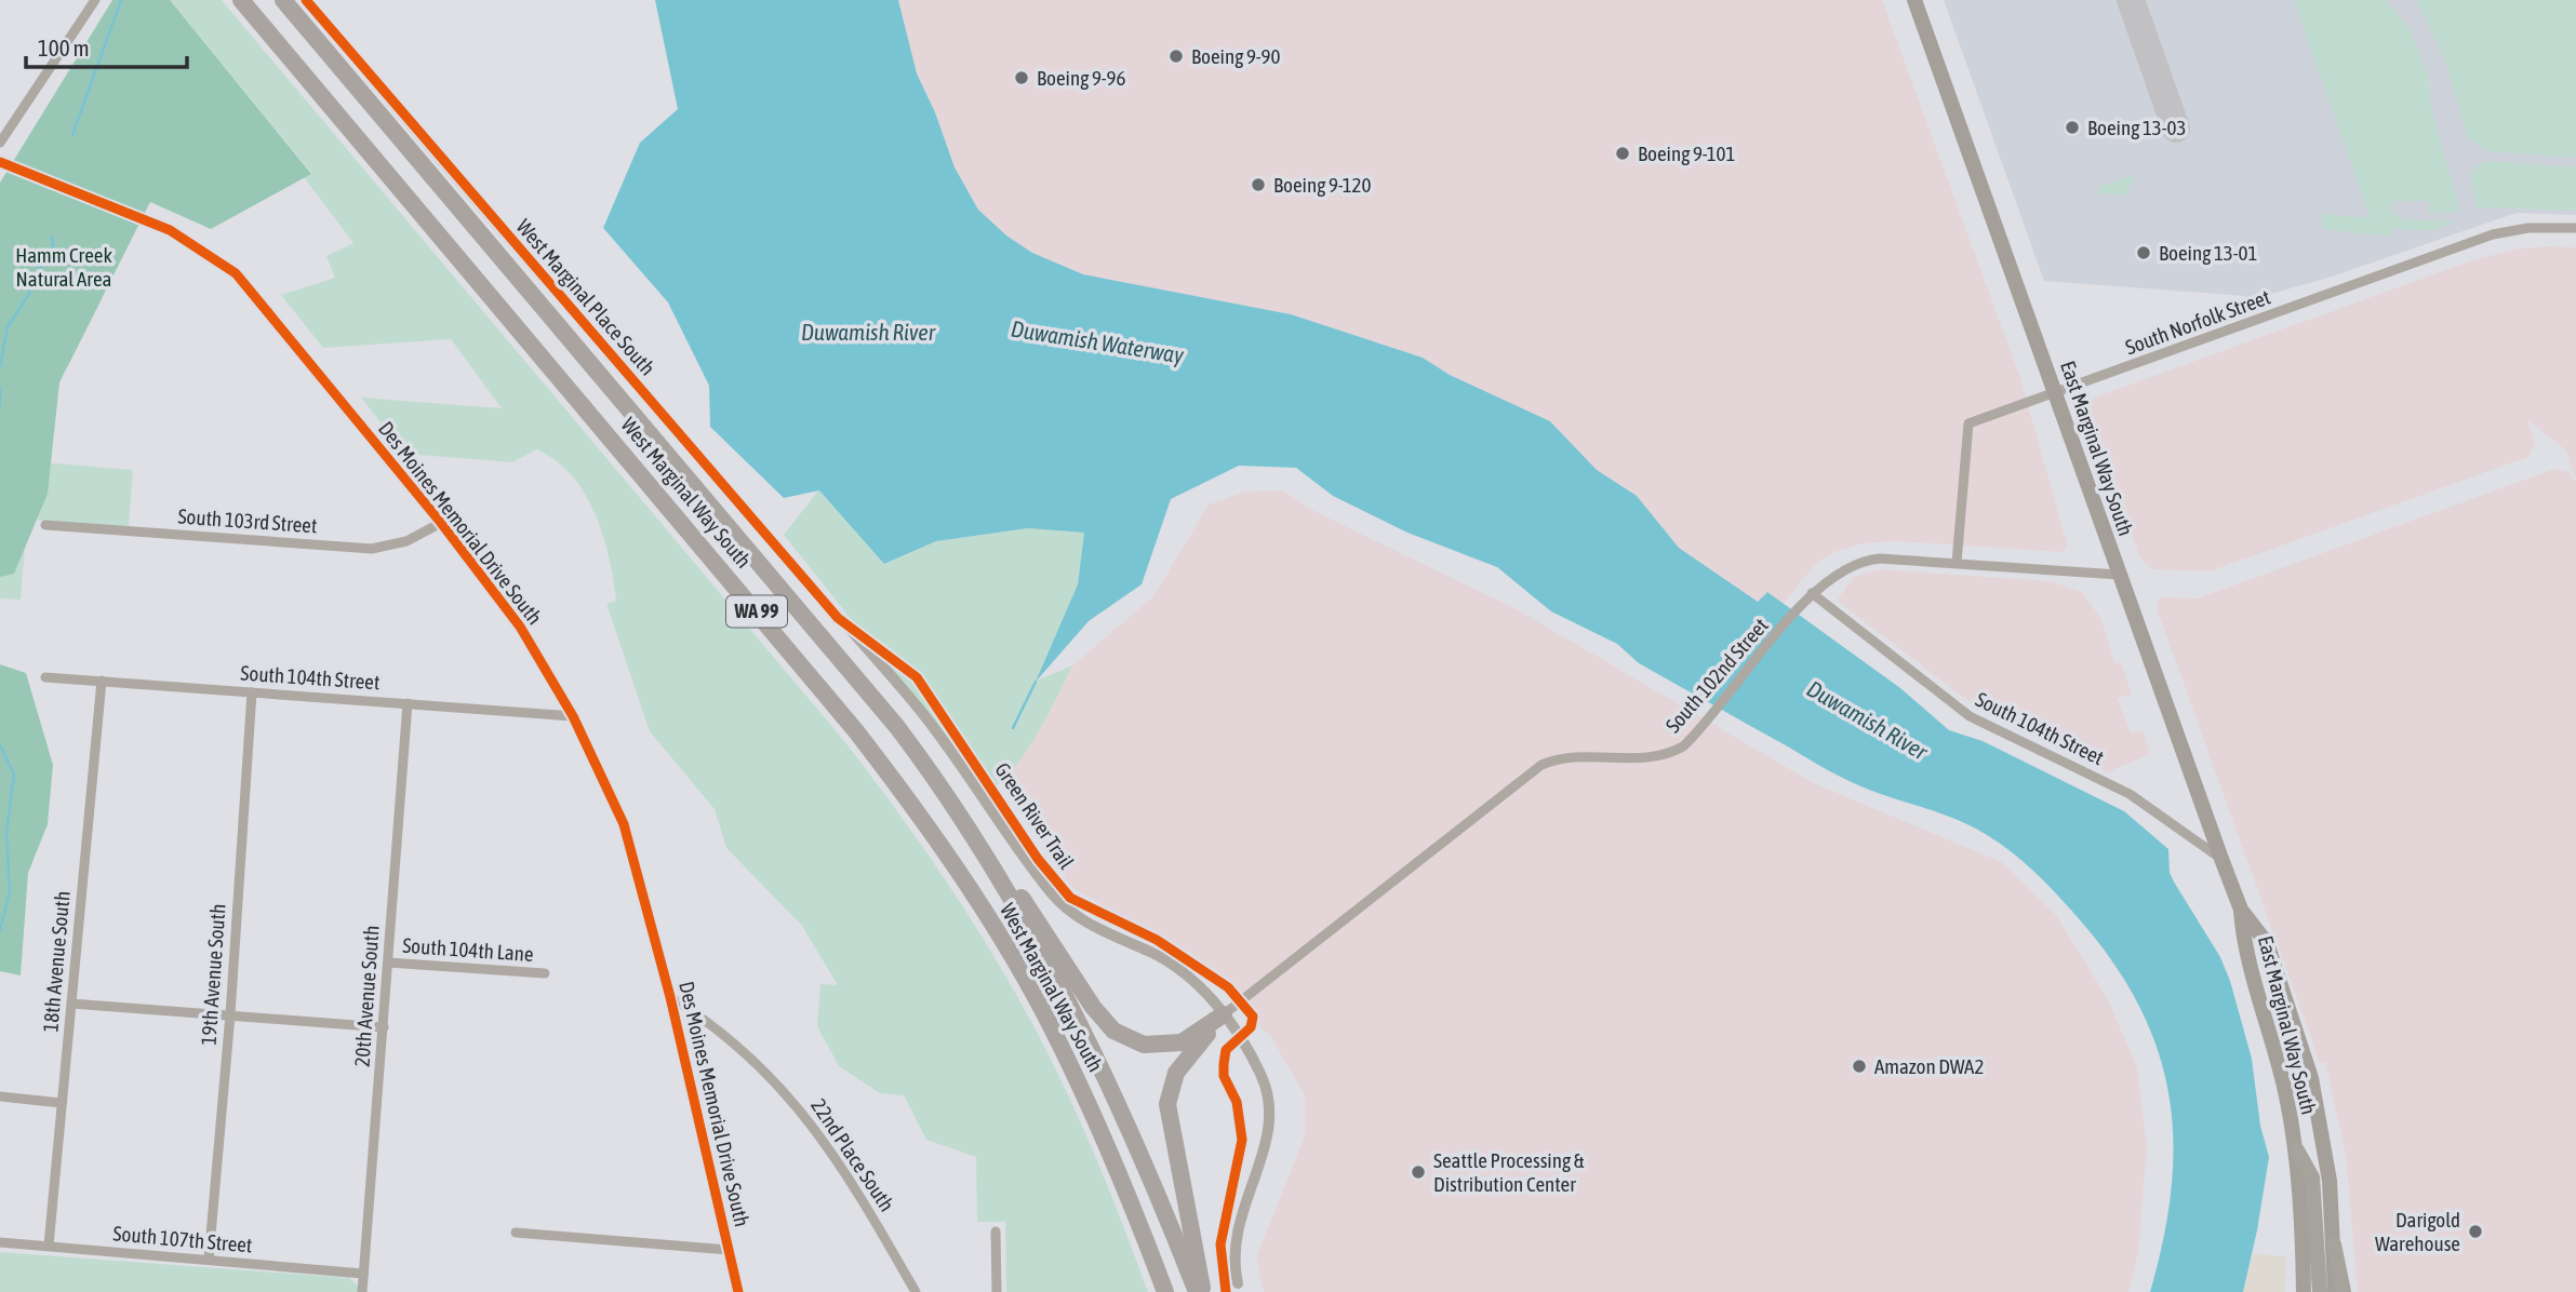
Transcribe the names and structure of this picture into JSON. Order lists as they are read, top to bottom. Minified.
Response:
{"streets":{"highway":["West Marginal Way South","WA 99"],"main road":["East Marginal Way South","Des Moines Memorial Drive South"],"street":["West Marginal Place South","South Norfolk Street","South 103rd Street","South 102nd Street","South 104th Street","South 104th Lane","18th Avenue South","19th Avenue South","20th Avenue South","22nd Place South","South 107th Street"],"cycle path":["Green River Trail"]},"crossings":[["West Marginal Place South","South 102nd Street"],["South Norfolk Street","East Marginal Way South"],["South Norfolk Street","South 102nd Street"],["East Marginal Way South","South 102nd Street"],["East Marginal Way South","South 104th Street"],["South 103rd Street","Des Moines Memorial Drive South"],["Des Moines Memorial Drive South","South 104th Street"],["Des Moines Memorial Drive South","22nd Place South"],["South 102nd Street","South 104th Street"],["South 104th Street","18th Avenue South"],["South 104th Street","19th Avenue South"],["South 104th Street","20th Avenue South"],["South 104th Lane","20th Avenue South"],["18th Avenue South","South 107th Street"],["19th Avenue South","South 107th Street"],["20th Avenue South","South 107th Street"]],"water":["Duwamish River","Duwamish Waterway"],"parks":["Hamm Creek Natural Area"],"places":["Boeing 9-90","Boeing 9-96","Boeing 13-03","Boeing 9-101","Boeing 9-120","Boeing 13-01","Amazon DWA2","Seattle Processing & Distribution Center","Darigold Warehouse"],"scale_bar":"100 m"}
